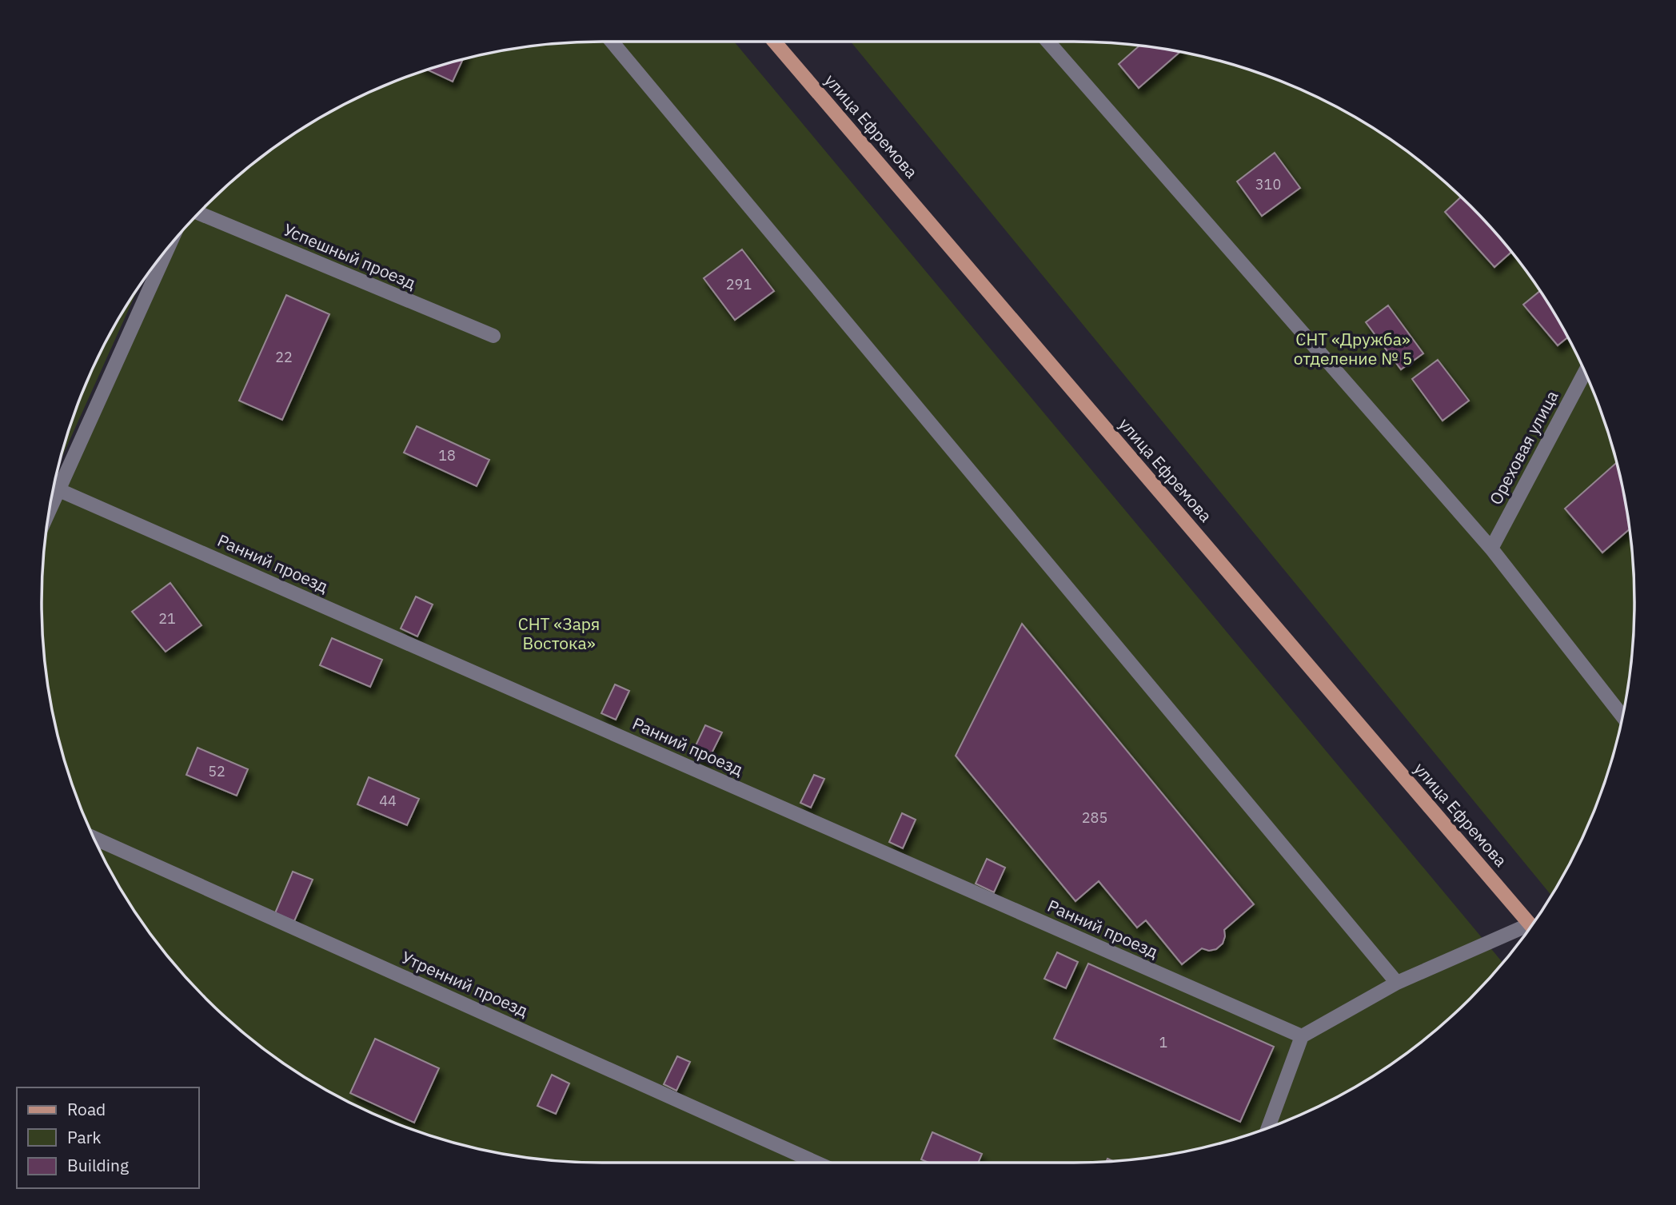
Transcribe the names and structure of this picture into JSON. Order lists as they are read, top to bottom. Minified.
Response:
{"streets":{"main road":["улица Ефремова"],"street":["Успешный проезд","Ореховая улица","Ранний проезд","Утренний проезд"]},"parks":["СНТ «Дружба» отделение № 5","СНТ «Заря Востока»"],"house_numbers":["310","291","22","18","21","52","44","285","1"],"legend":["Road","Park","Building"]}
